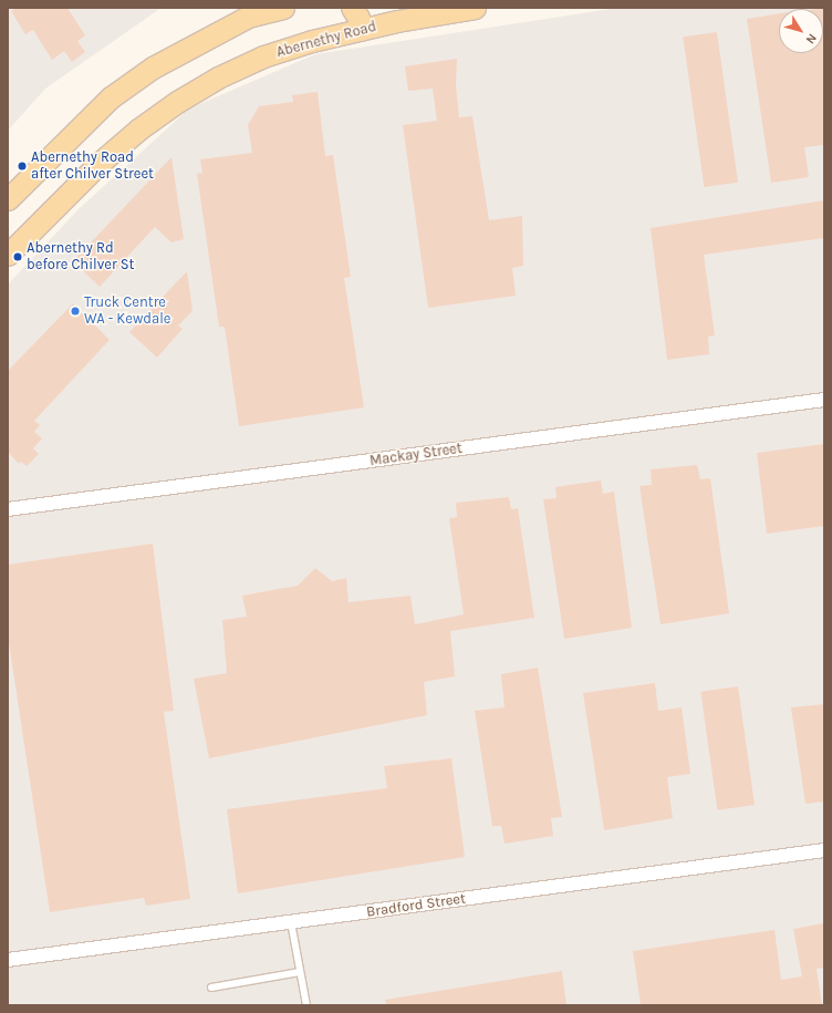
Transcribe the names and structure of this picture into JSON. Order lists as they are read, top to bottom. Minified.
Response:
{"streets":{"main road":["Abernethy Road"],"street":["Mackay Street","Bradford Street"]},"places":["Abernethy Road after Chilver Street","Abernethy Rd before Chilver St","Truck Centre WA - Kewdale"],"north":"bottom right"}
